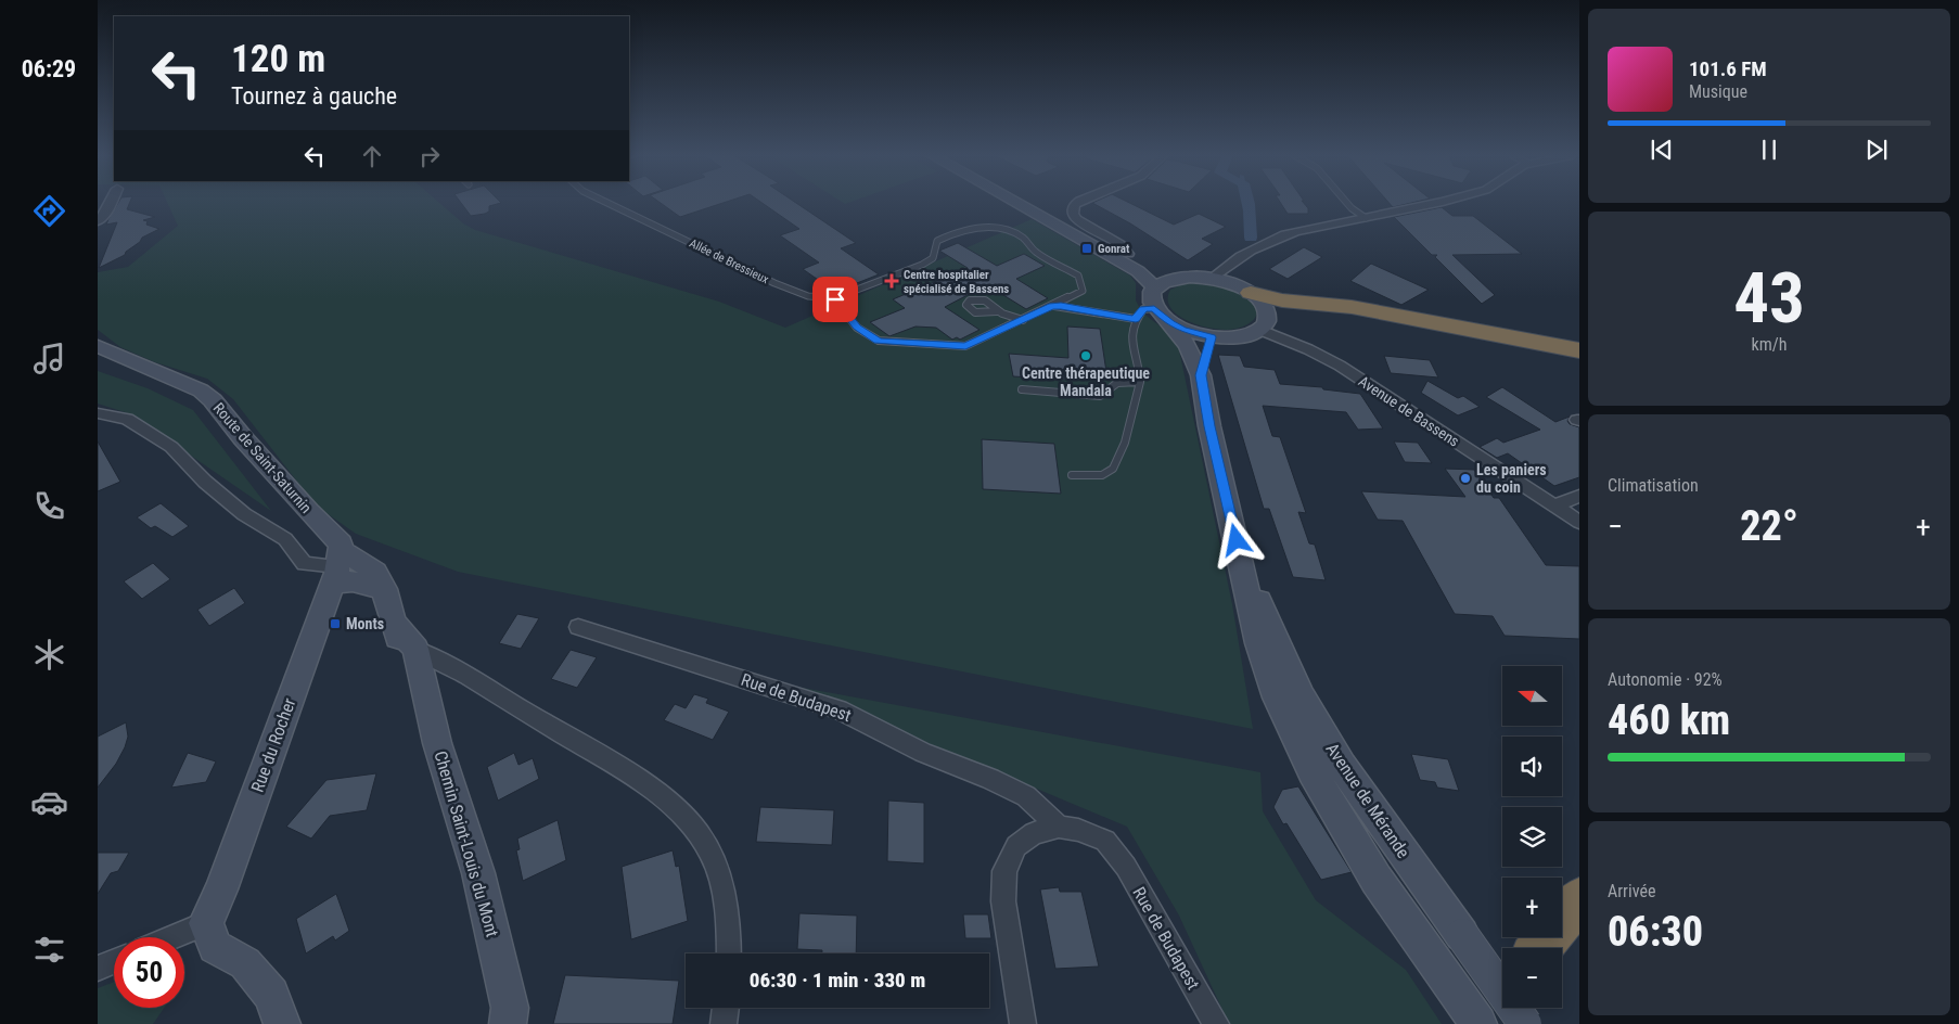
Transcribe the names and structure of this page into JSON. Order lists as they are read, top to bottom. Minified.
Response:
{"streets":{"main road":["Route de Saint-Saturnin","Rue du Rocher","Avenue de Mérande","Chemin Saint-Louis du Mont"],"street":["Avenue de Bassens","Rue de Budapest"],"lane":["Allée de Bressieux"]},"crossings":[["Route de Saint-Saturnin","Rue du Rocher"]],"places":{"transit":["Gonrat","Monts"],"health":["Centre hospitalier spécialisé de Bassens"],"other":["Centre thérapeutique Mandala","Les paniers du coin"]},"north":"left","page":{"tabs":"06:29","turn":["120 m","Tournez à gauche"],"song":["101.6 FM","Musique"],"tile":[["43","km/h"],"Climatisation",["Autonomie · 92%","460 km"],["Arrivée","06:30"]],"heat":["−","22°","+"],"map_buttons":["+","−"],"limit":"50","trip":"06:30 · 1 min · 330 m"}}
